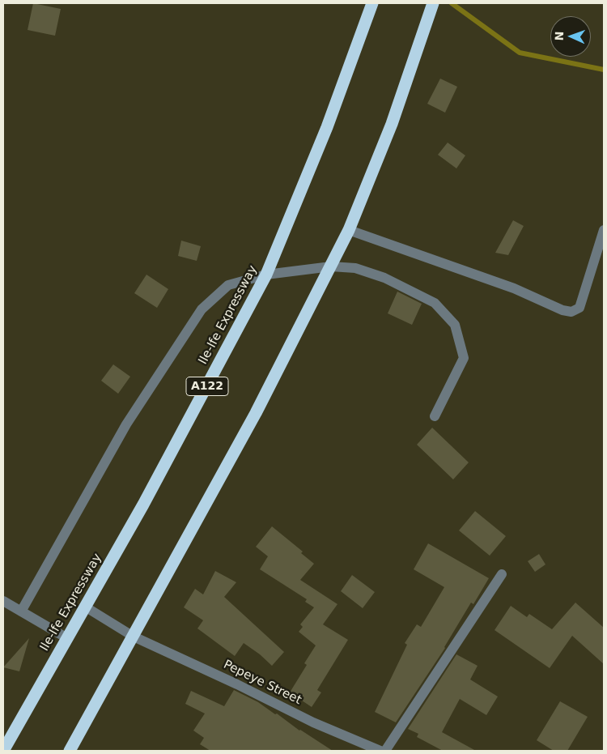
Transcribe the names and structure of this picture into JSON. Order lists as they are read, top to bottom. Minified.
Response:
{"streets":{"highway":["Ile-Ife Expressway","A122"],"street":["Pepeye Street"]},"crossings":[["Ile-Ife Expressway","Pepeye Street"]],"north":"left"}
